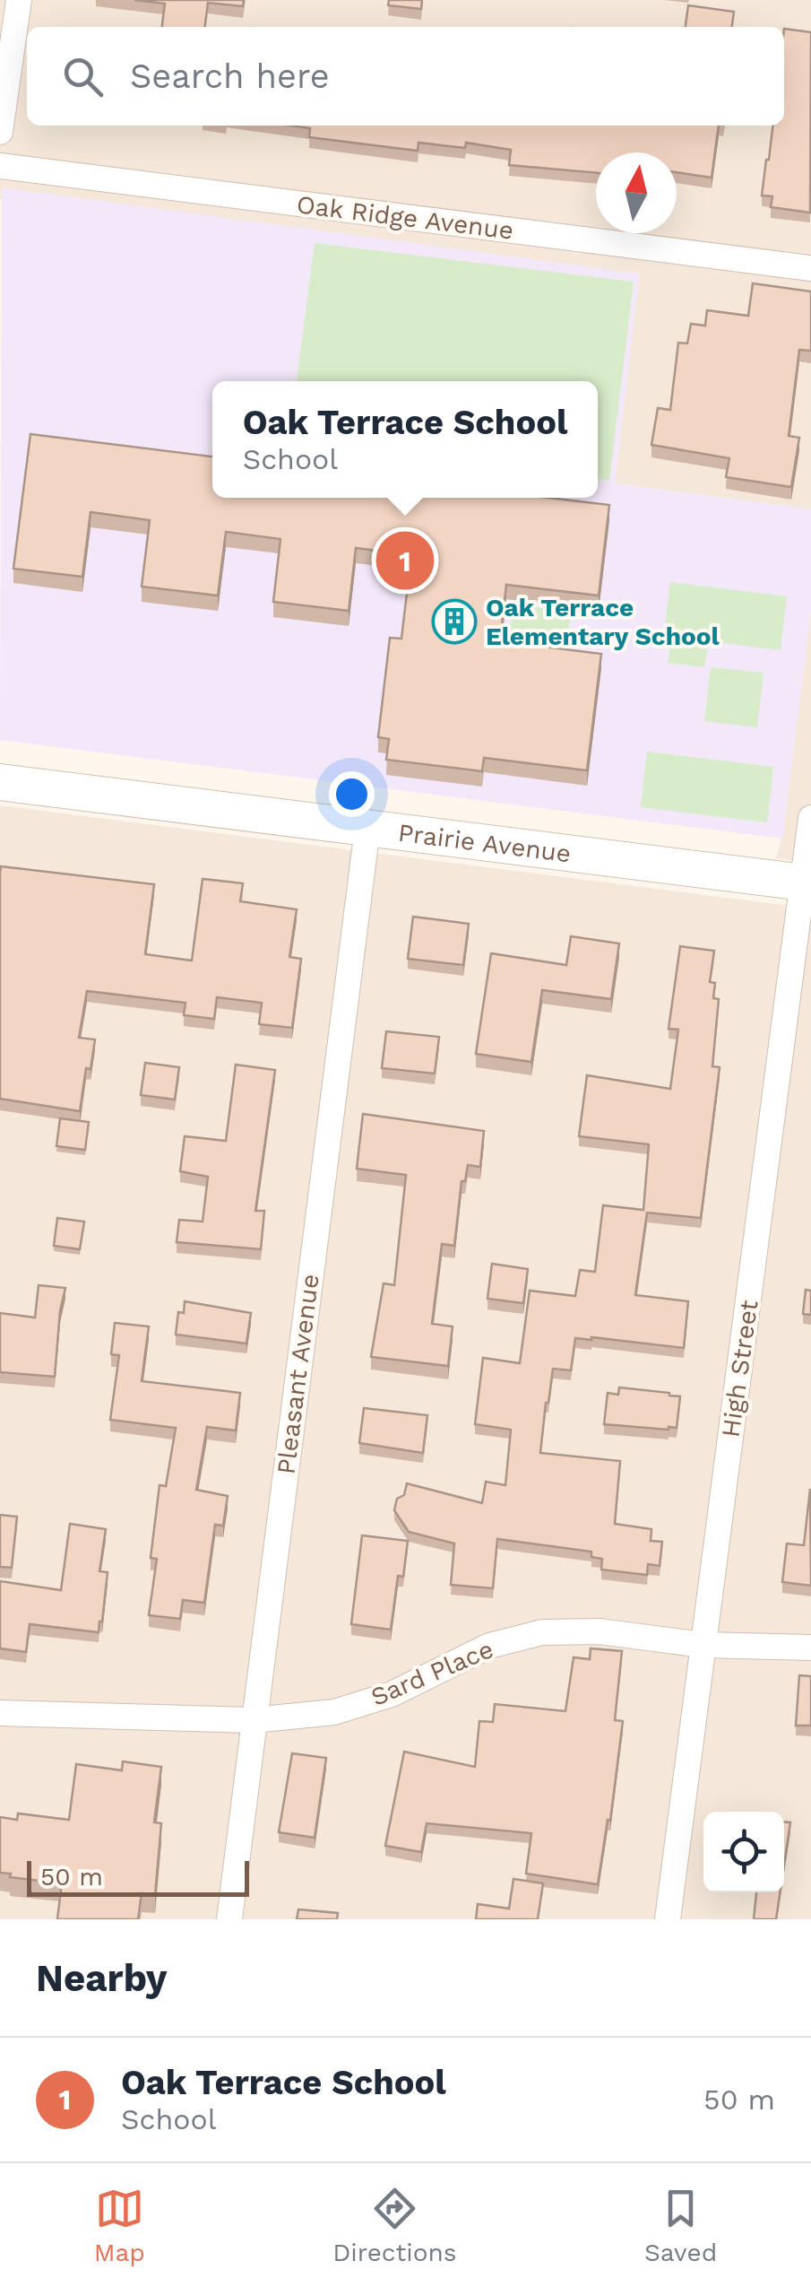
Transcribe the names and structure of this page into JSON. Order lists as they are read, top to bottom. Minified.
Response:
{"streets":{"main road":["Prairie Avenue"],"street":["Oak Ridge Avenue","High Street","Pleasant Avenue","Sard Place"]},"crossings":[["Prairie Avenue","High Street"],["Prairie Avenue","Pleasant Avenue"],["High Street","Sard Place"],["Pleasant Avenue","Sard Place"]],"places":{"building":["Oak Terrace Elementary School"]},"scale_bar":"50 m","north":"top","page":{"search":"Search here","popup":["Oak Terrace School","School"],"pins":"1","scale":"50 m","heading":"Nearby","list":[{"mark":"1","name":"Oak Terrace School","note":"School","value":"50 m"}],"nav":["Map","Directions","Saved"]}}
